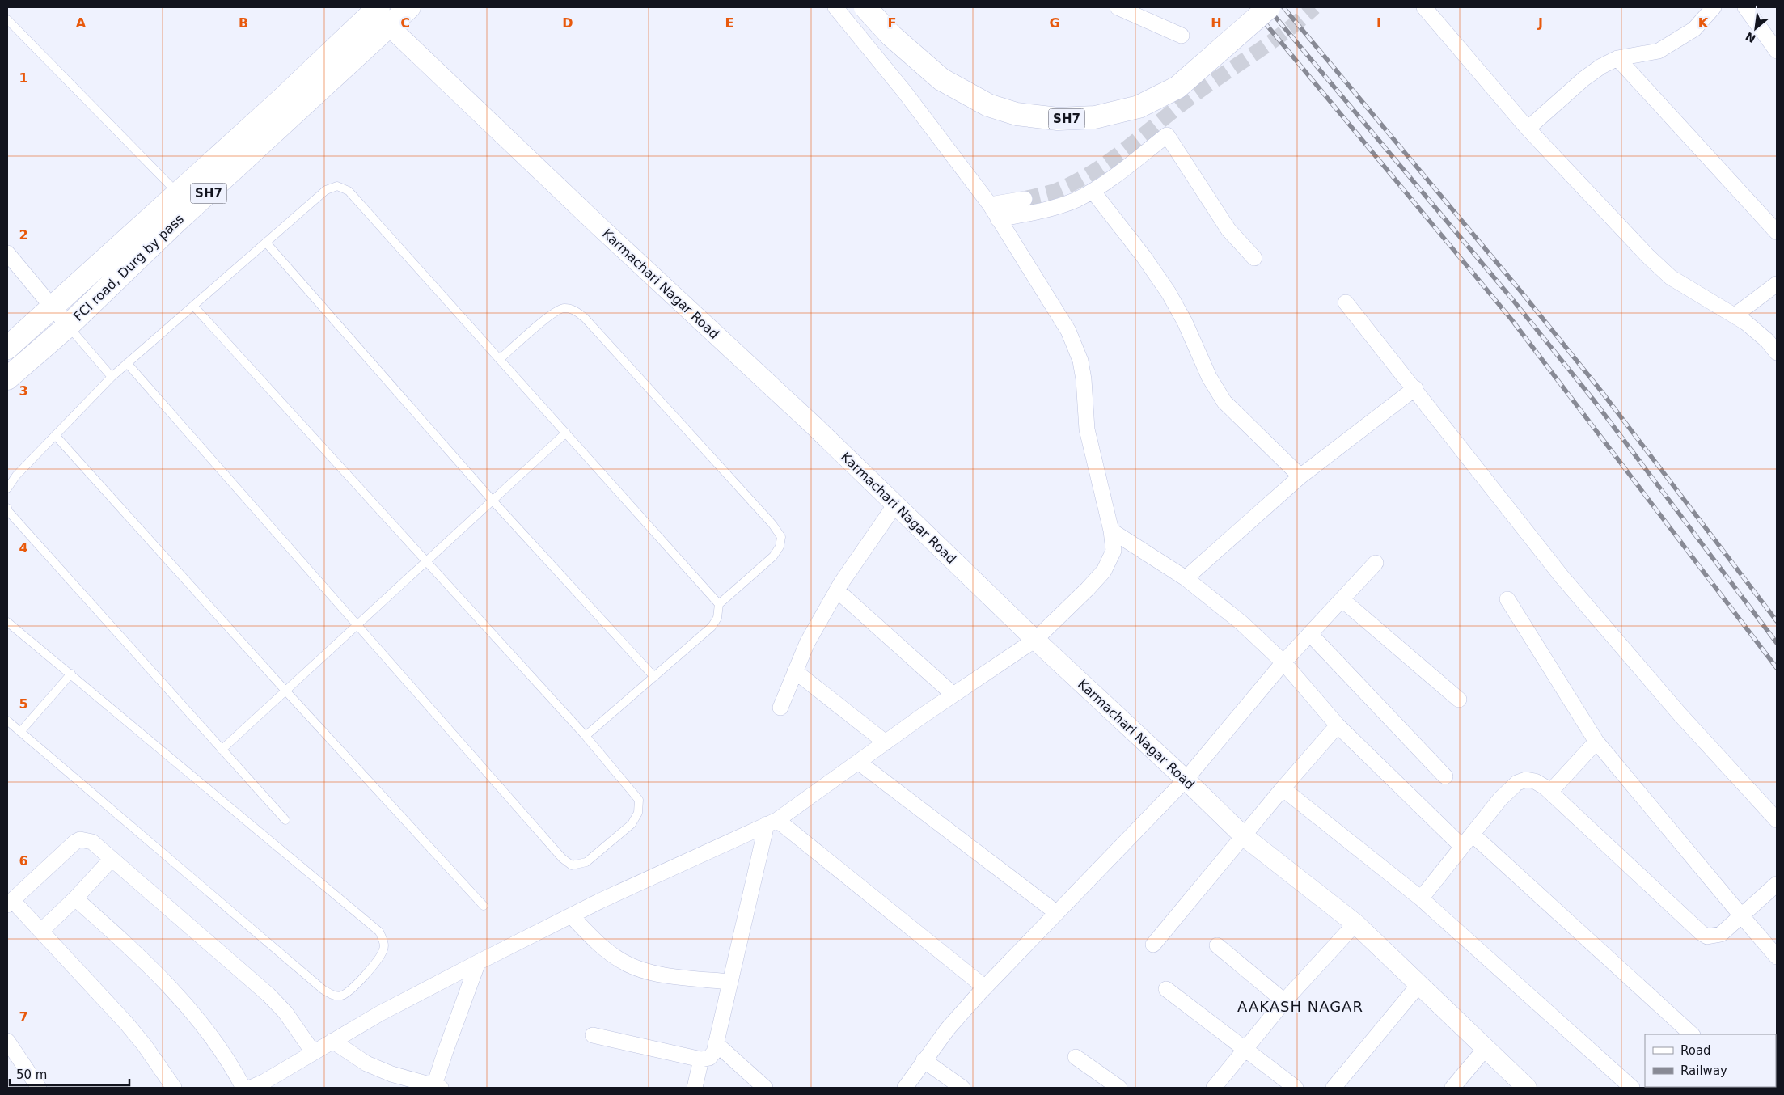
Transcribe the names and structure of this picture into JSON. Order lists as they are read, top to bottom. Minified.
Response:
{"streets":{"main road":["SH7","FCI road, Durg by pass"],"street":["Karmachari Nagar Road"]},"crossings":[["FCI road, Durg by pass","Karmachari Nagar Road"]],"districts":["AAKASH NAGAR"],"legend":["Road","Railway"],"scale_bar":"50 m","north":"bottom left","grid":{"columns":["A","B","C","D","E","F","G","H","I","J","K"],"rows":["1","2","3","4","5","6","7"]}}
